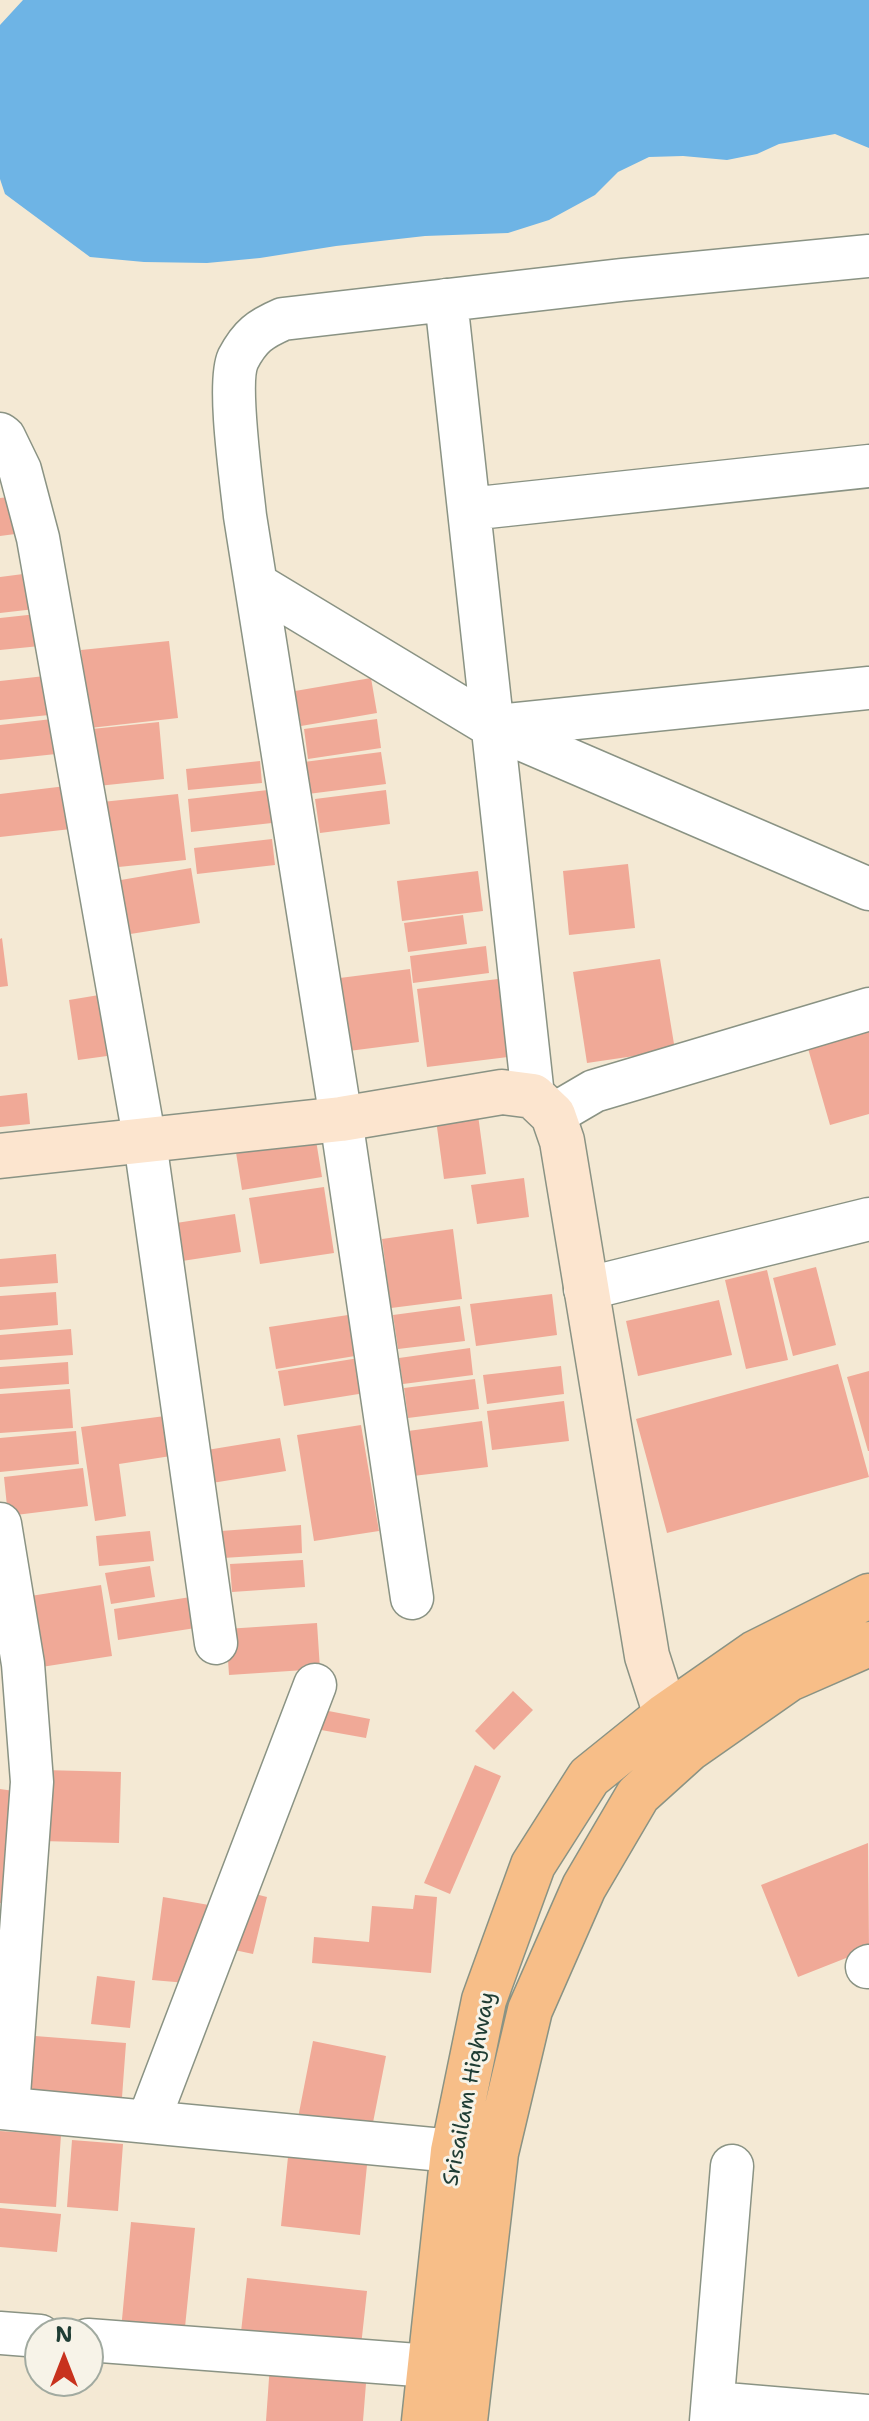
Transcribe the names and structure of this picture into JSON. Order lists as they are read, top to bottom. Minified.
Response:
{"streets":{"highway":["Srisailam Highway"]},"north":"top"}
